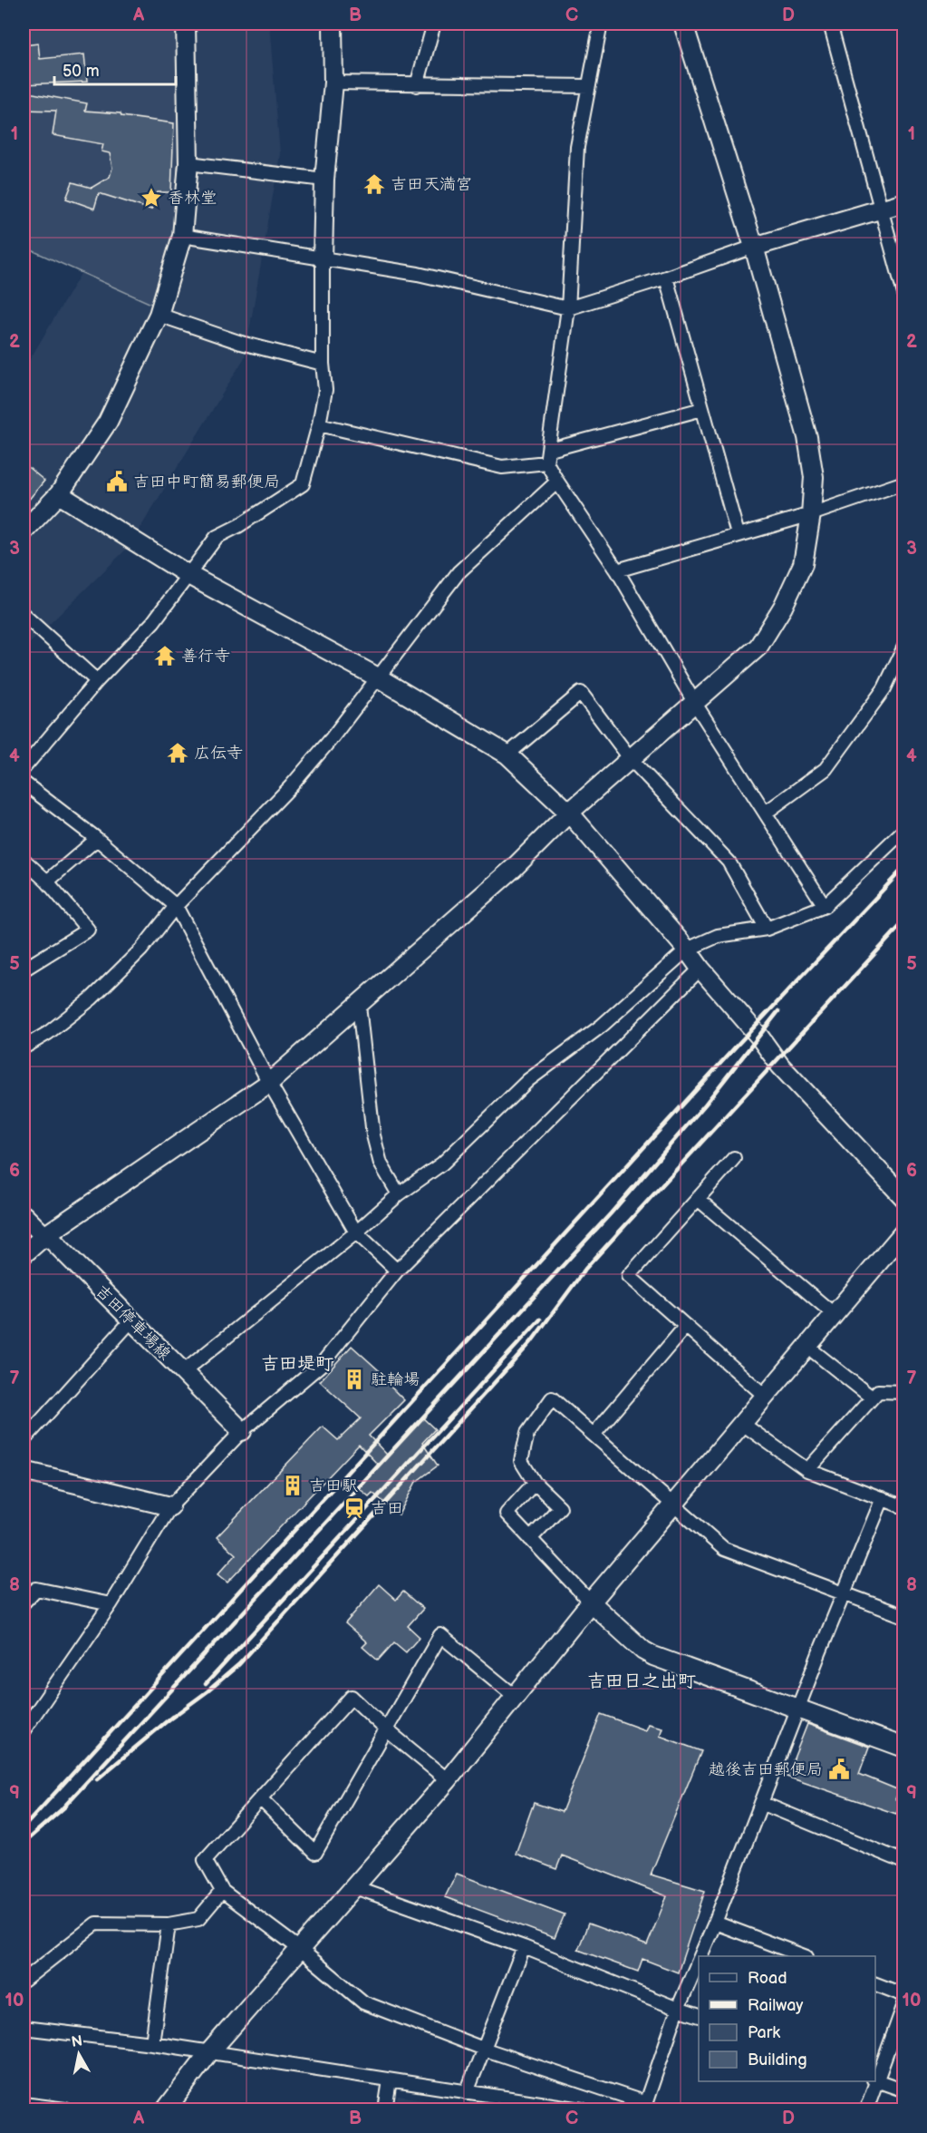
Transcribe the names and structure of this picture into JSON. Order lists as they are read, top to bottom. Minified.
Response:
{"streets":{"street":["吉田停車場線"]},"districts":["吉田堤町","吉田日之出町"],"places":{"temple":["吉田天満宮","善行寺","広伝寺"],"place":["香林堂"],"public building":["吉田中町簡易郵便局","越後吉田郵便局"],"building":["駐輪場","吉田駅"],"station":["吉田"]},"legend":["Road","Railway","Park","Building"],"scale_bar":"50 m","north":"top","grid":{"columns":["A","B","C","D"],"rows":["1","2","3","4","5","6","7","8","9","10"]}}
